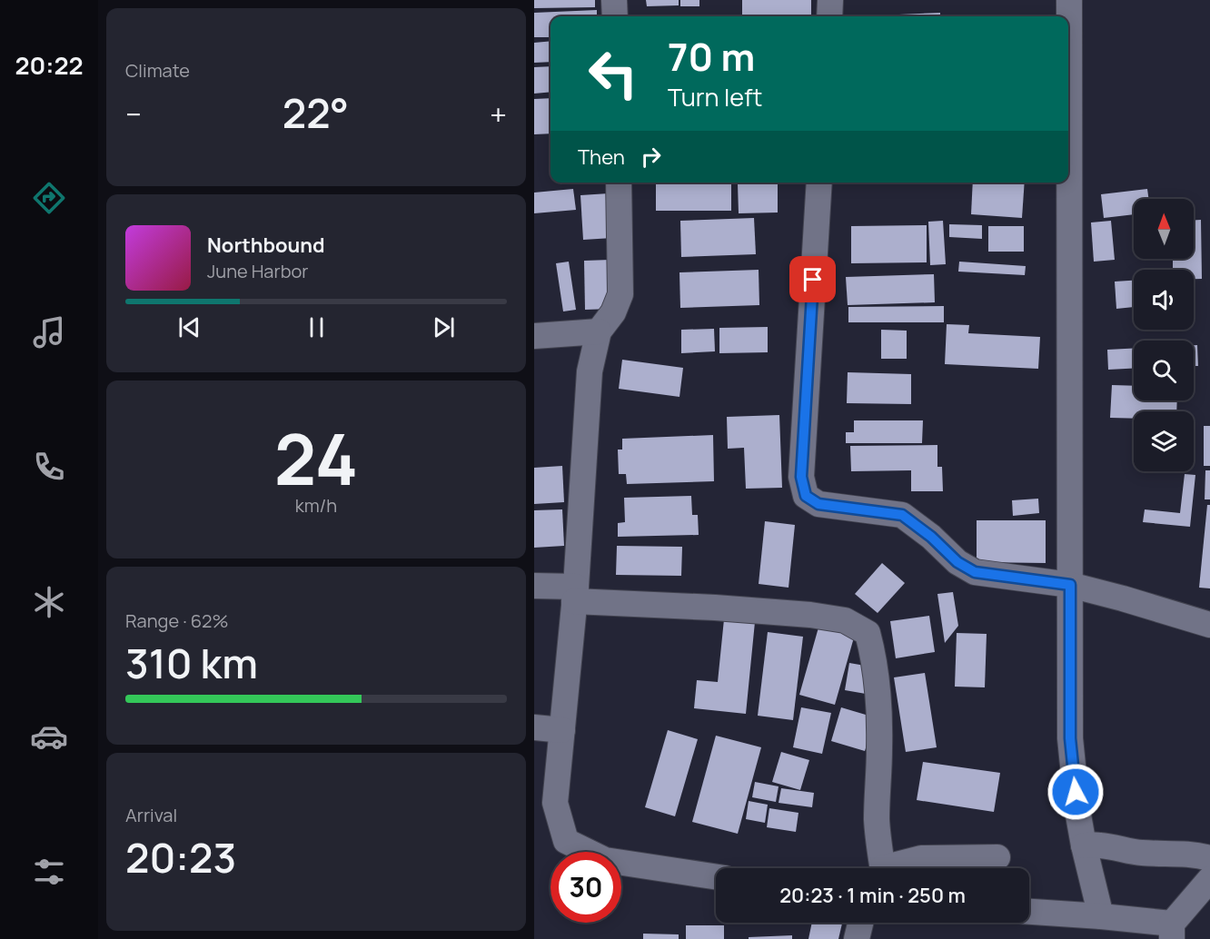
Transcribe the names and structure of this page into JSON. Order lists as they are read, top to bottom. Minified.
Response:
{"north":"top","page":{"tabs":"20:22","tile":["Climate",["24","km/h"],["Range · 62%","310 km"],["Arrival","20:23"]],"turn":["70 m","Turn left"],"heat":["−","22°","+"],"then":"Then","song":["Northbound","June Harbor"],"limit":"30","trip":"20:23 · 1 min · 250 m"}}
